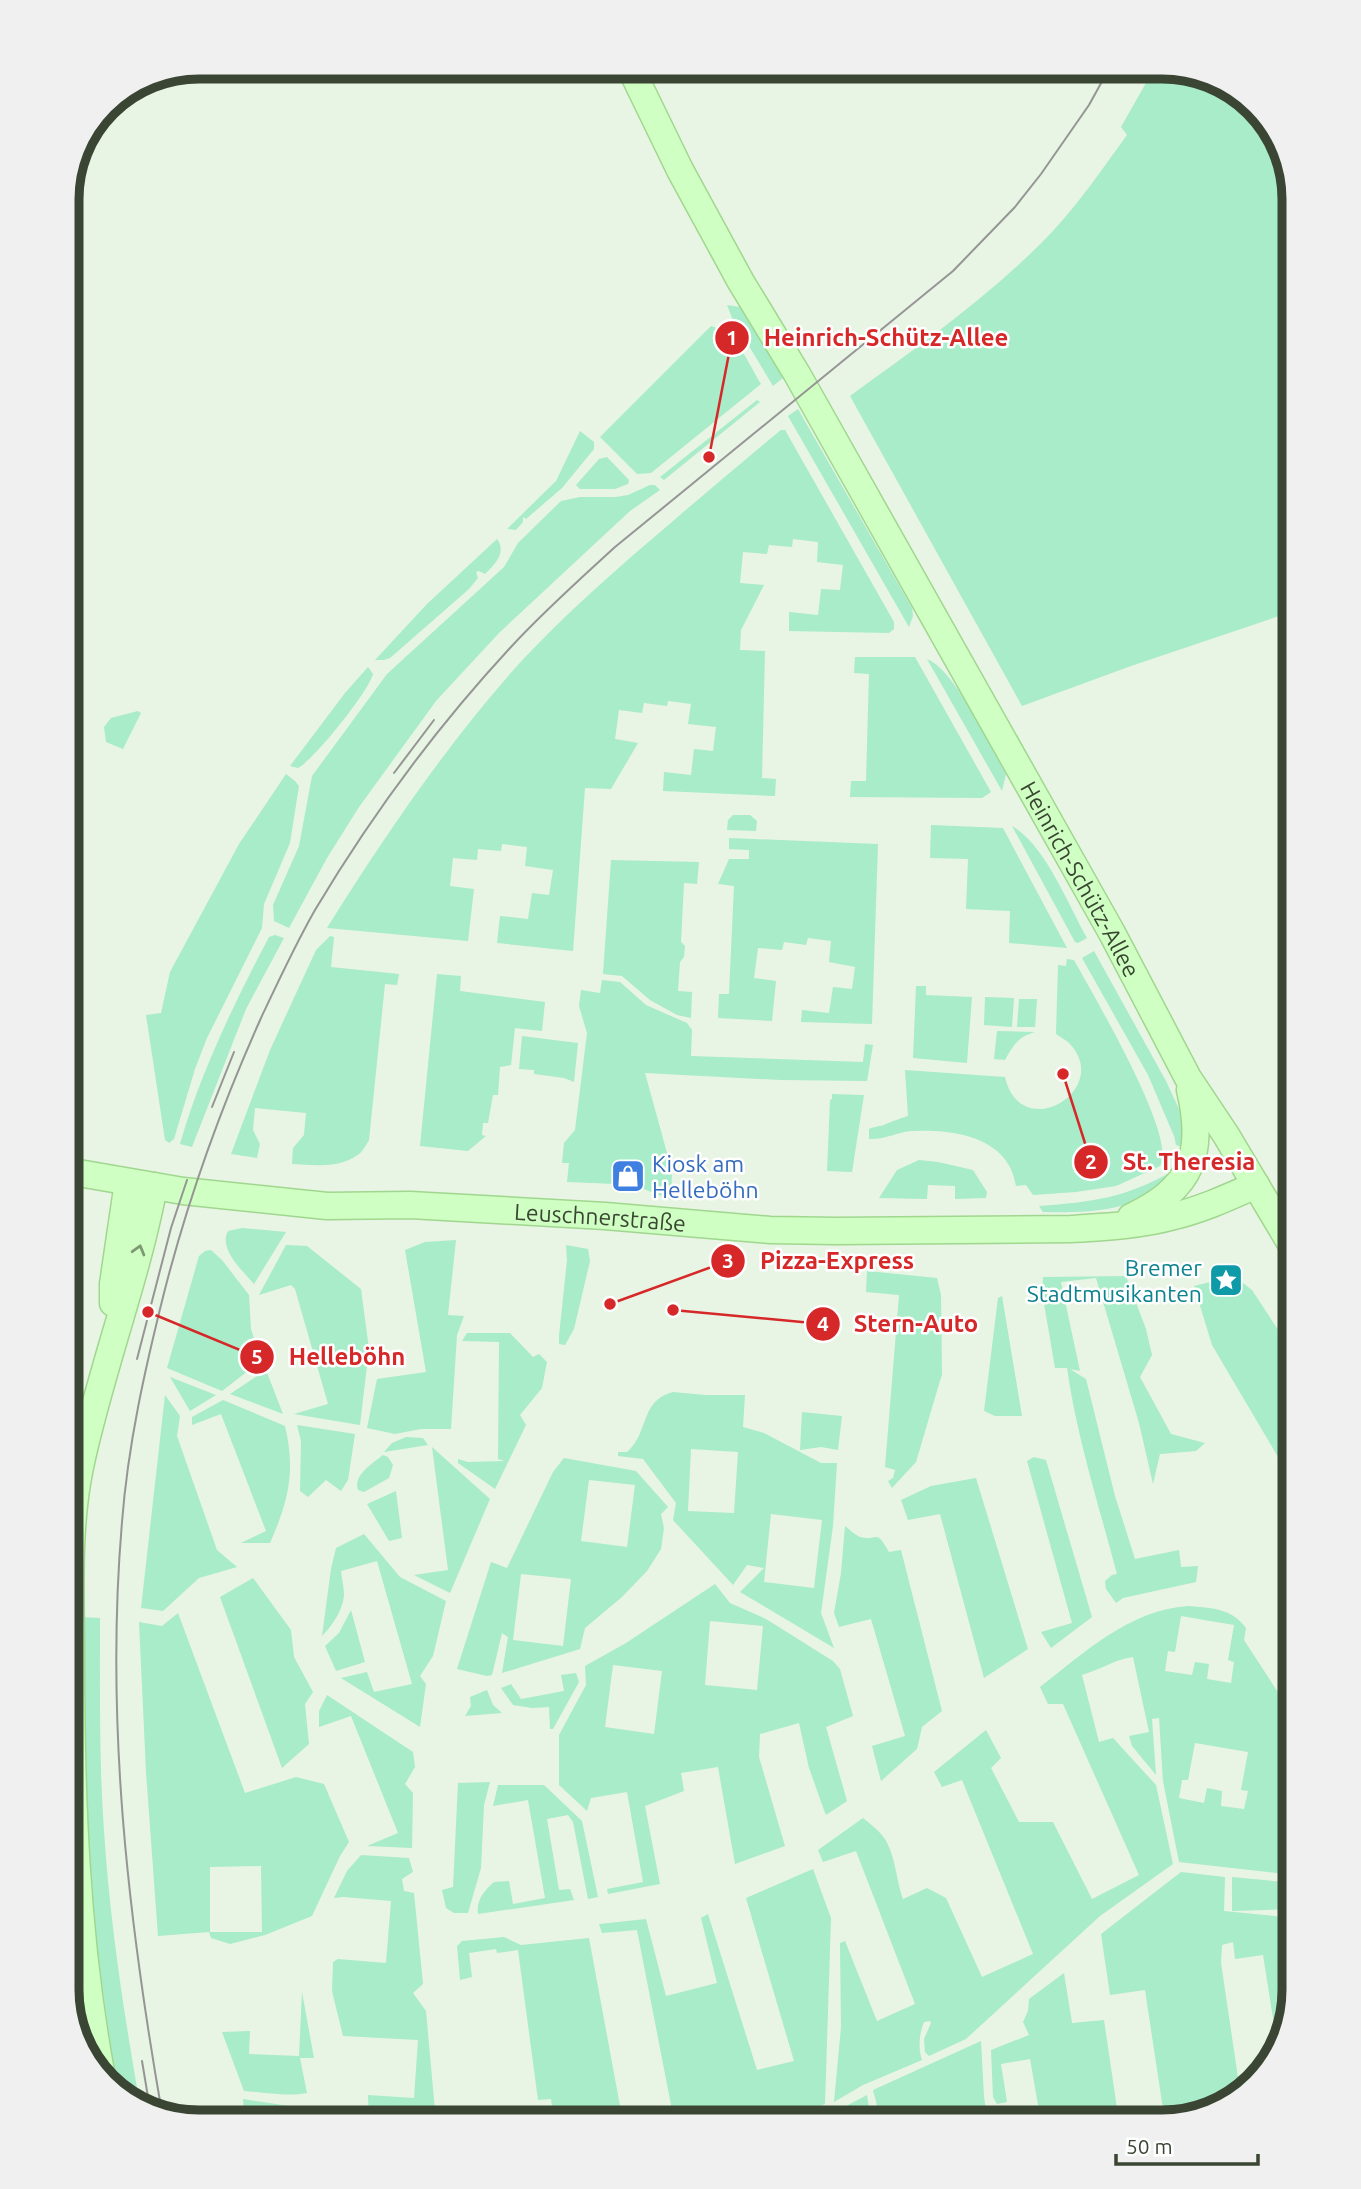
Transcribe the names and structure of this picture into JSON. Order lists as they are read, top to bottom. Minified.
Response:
{"streets":{"main road":["Heinrich-Schütz-Allee","Leuschnerstraße"]},"crossings":[["Heinrich-Schütz-Allee","Leuschnerstraße"]],"places":{"other":["Heinrich-Schütz-Allee","St. Theresia","Pizza-Express","Stern-Auto","Helleböhn"],"shop":["Kiosk am Helleböhn"],"place":["Bremer Stadtmusikanten"]},"scale_bar":"50 m"}
